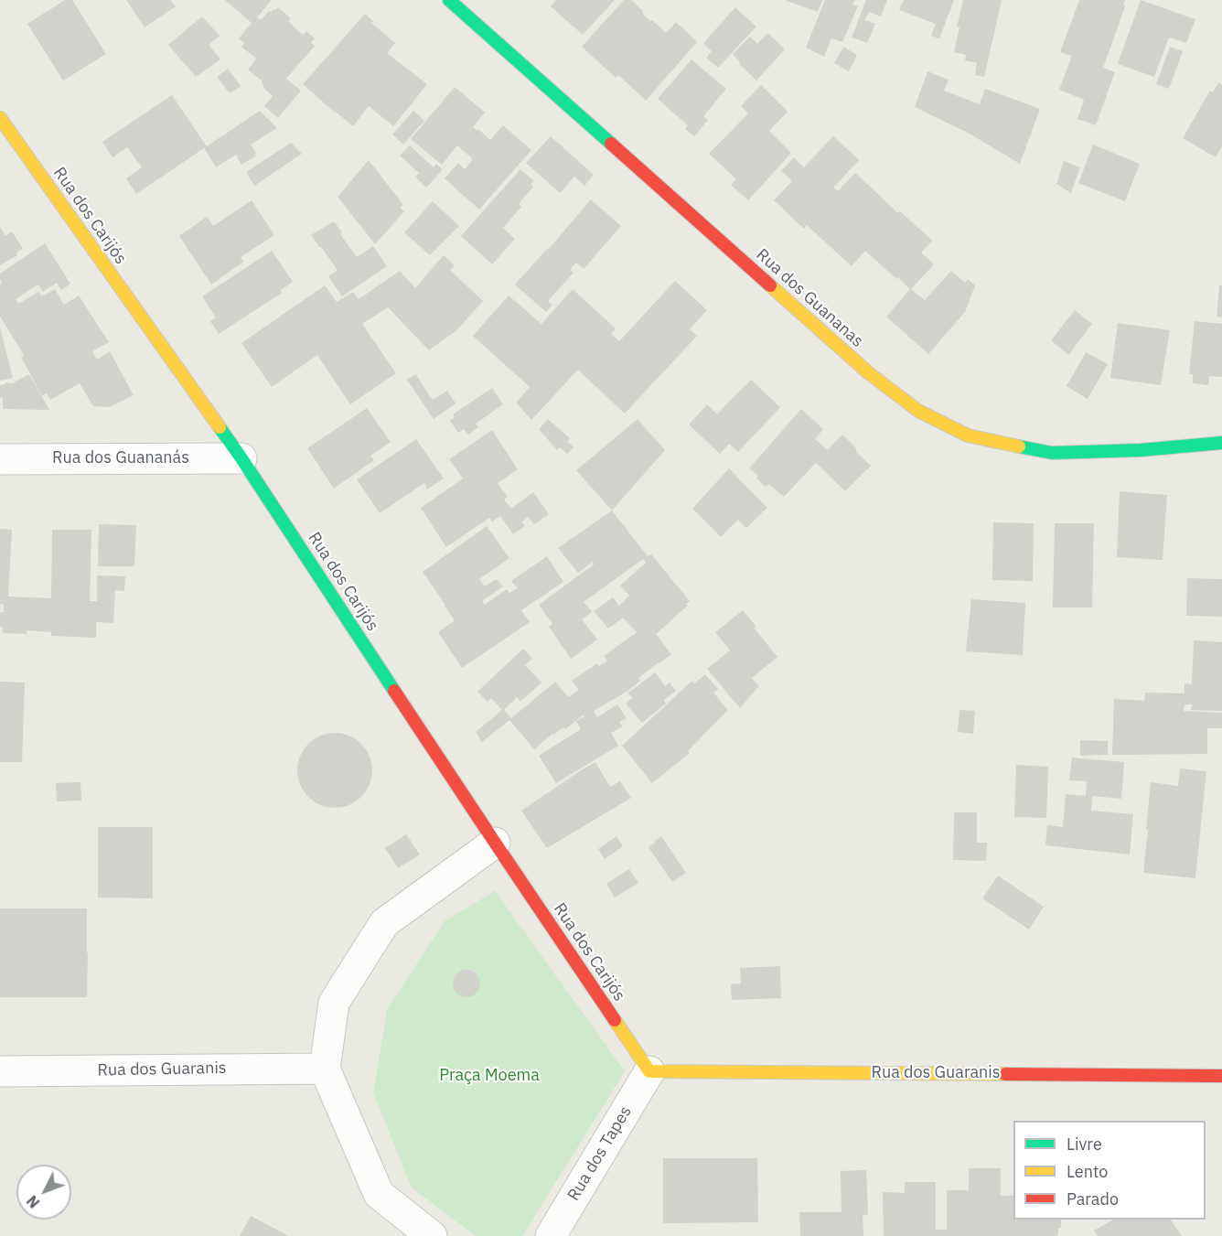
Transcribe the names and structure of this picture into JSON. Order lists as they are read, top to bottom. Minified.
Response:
{"streets":{"street":["Rua dos Carijós","Rua dos Guananas","Rua dos Guananás","Rua dos Guaranis","Rua dos Tapes"]},"crossings":[["Rua dos Carijós","Rua dos Guananás"],["Rua dos Carijós","Rua dos Guaranis"],["Rua dos Carijós","Rua dos Tapes"],["Rua dos Guaranis","Rua dos Tapes"]],"parks":["Praça Moema"],"legend":["Livre","Lento","Parado"],"north":"bottom left"}
